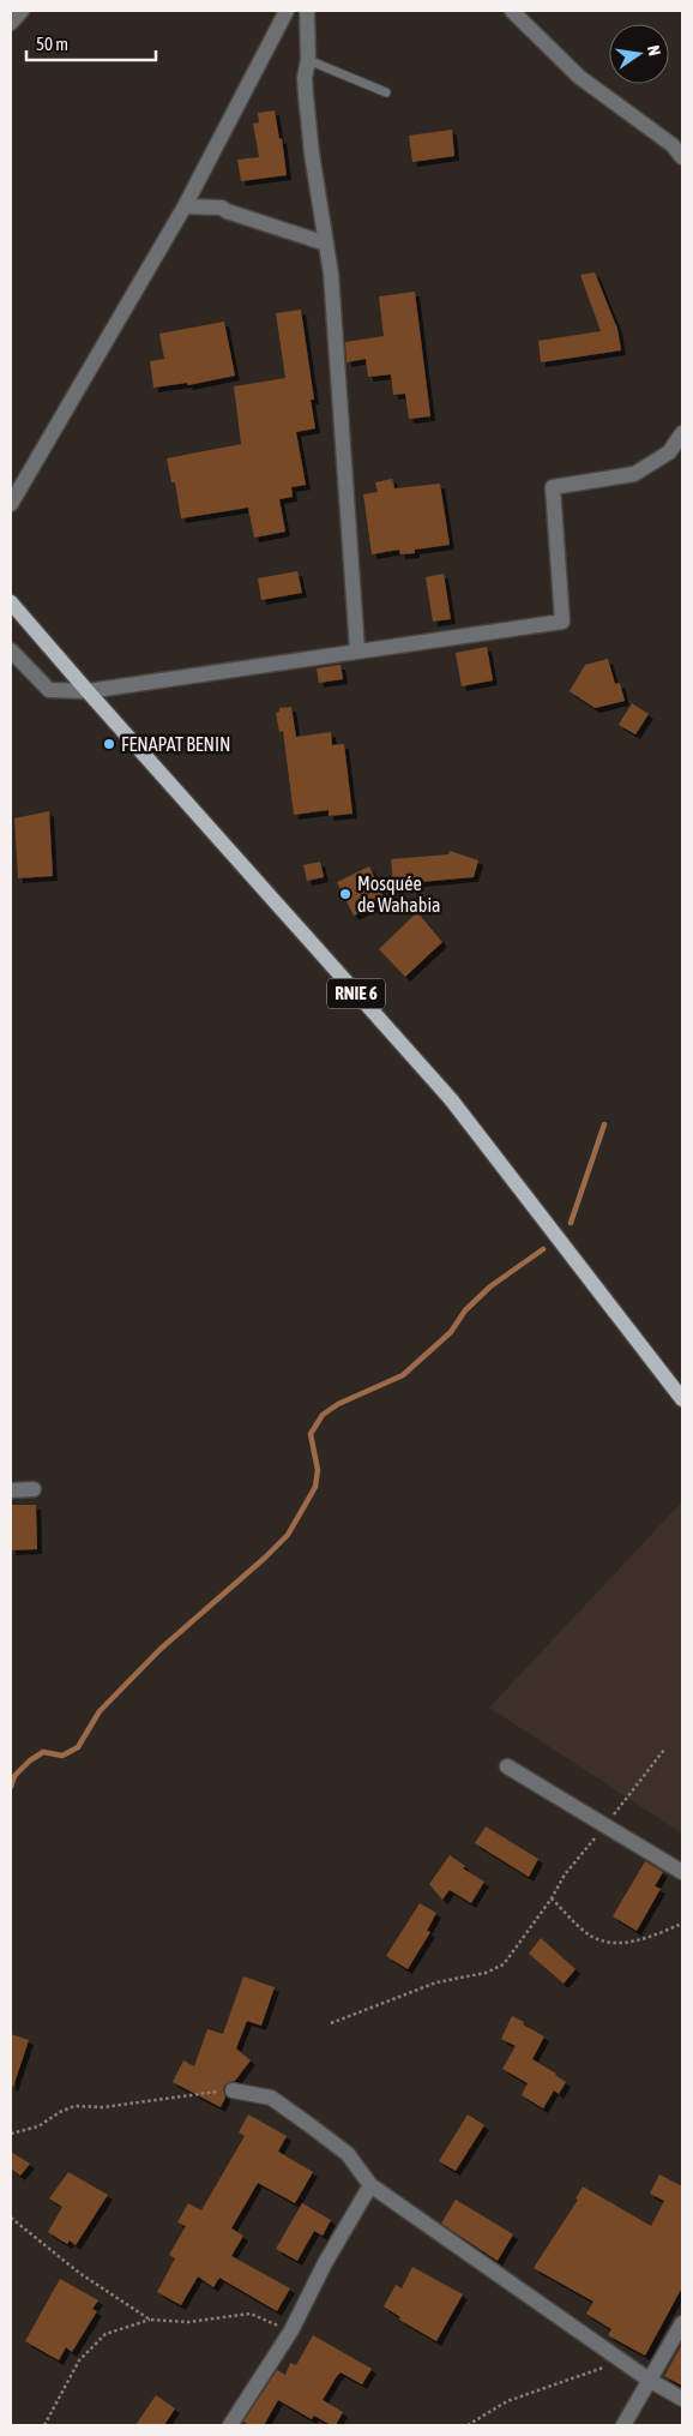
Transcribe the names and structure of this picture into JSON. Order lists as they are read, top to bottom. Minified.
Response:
{"streets":{"main road":["RNIE 6"]},"places":["FENAPAT BENIN","Mosquée de Wahabia"],"scale_bar":"50 m","north":"right"}
